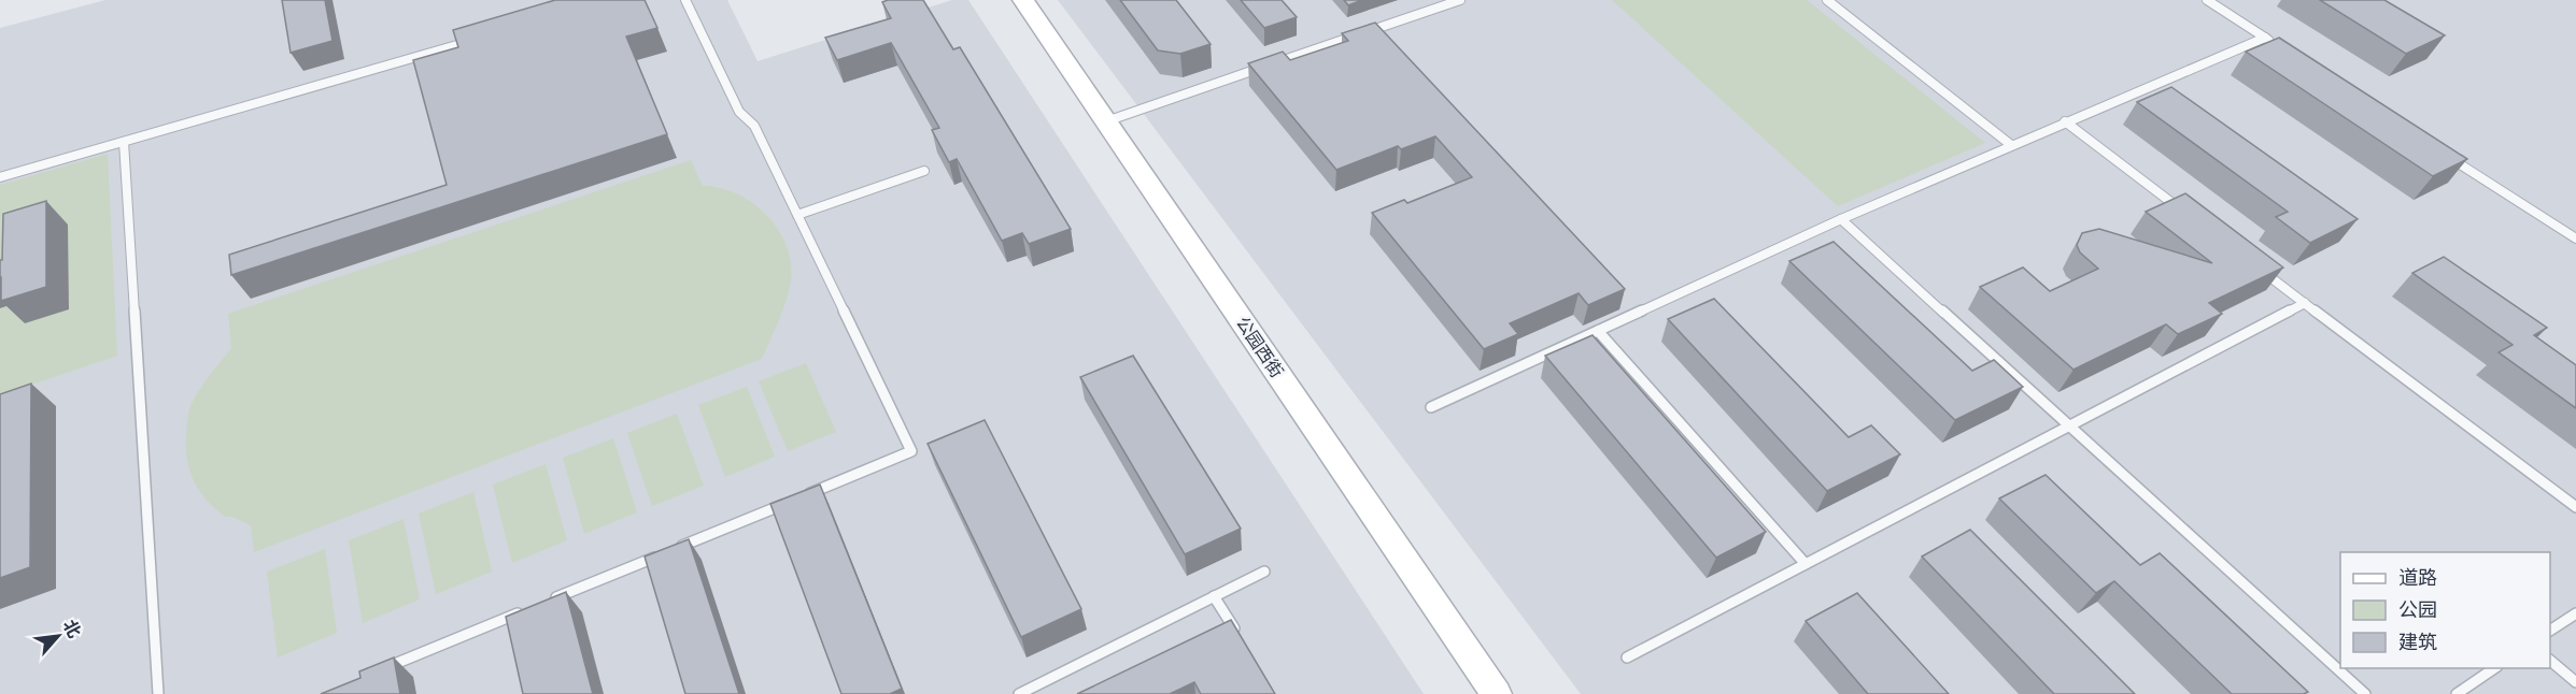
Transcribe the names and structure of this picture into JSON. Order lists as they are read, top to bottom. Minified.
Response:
{"streets":{"street":["公园西街"]},"legend":["道路","公园","建筑"],"north":"top right"}
